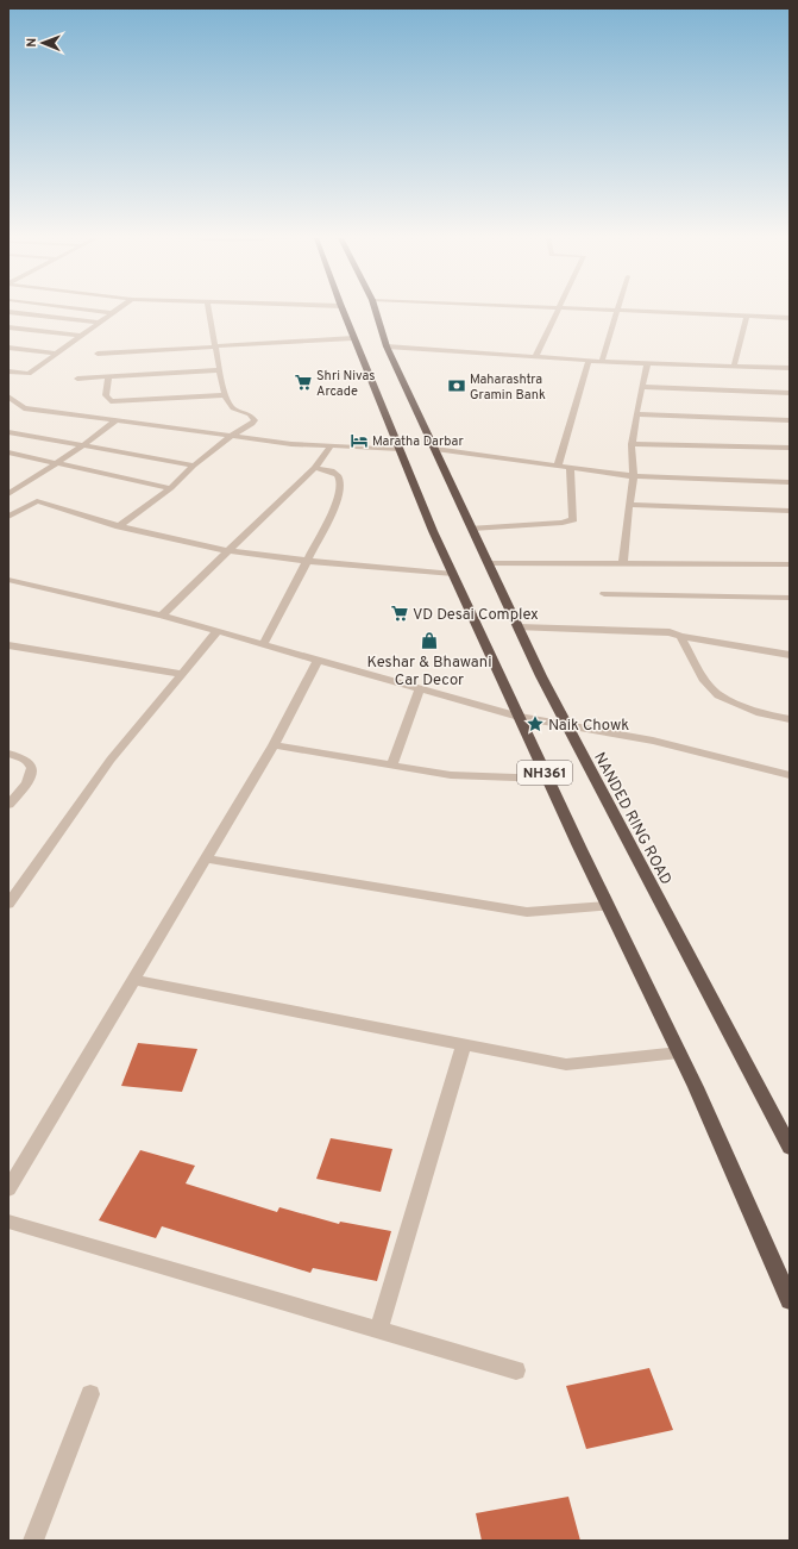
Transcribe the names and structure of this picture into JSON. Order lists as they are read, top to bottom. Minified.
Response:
{"streets":{"highway":["NH361","NANDED RING ROAD"]},"places":{"supermarket":["Shri Nivas Arcade","VD Desai Complex"],"bank":["Maharashtra Gramin Bank"],"hotel":["Maratha Darbar"],"shop":["Keshar & Bhawani Car Decor"],"place":["Naik Chowk"]},"north":"left"}
